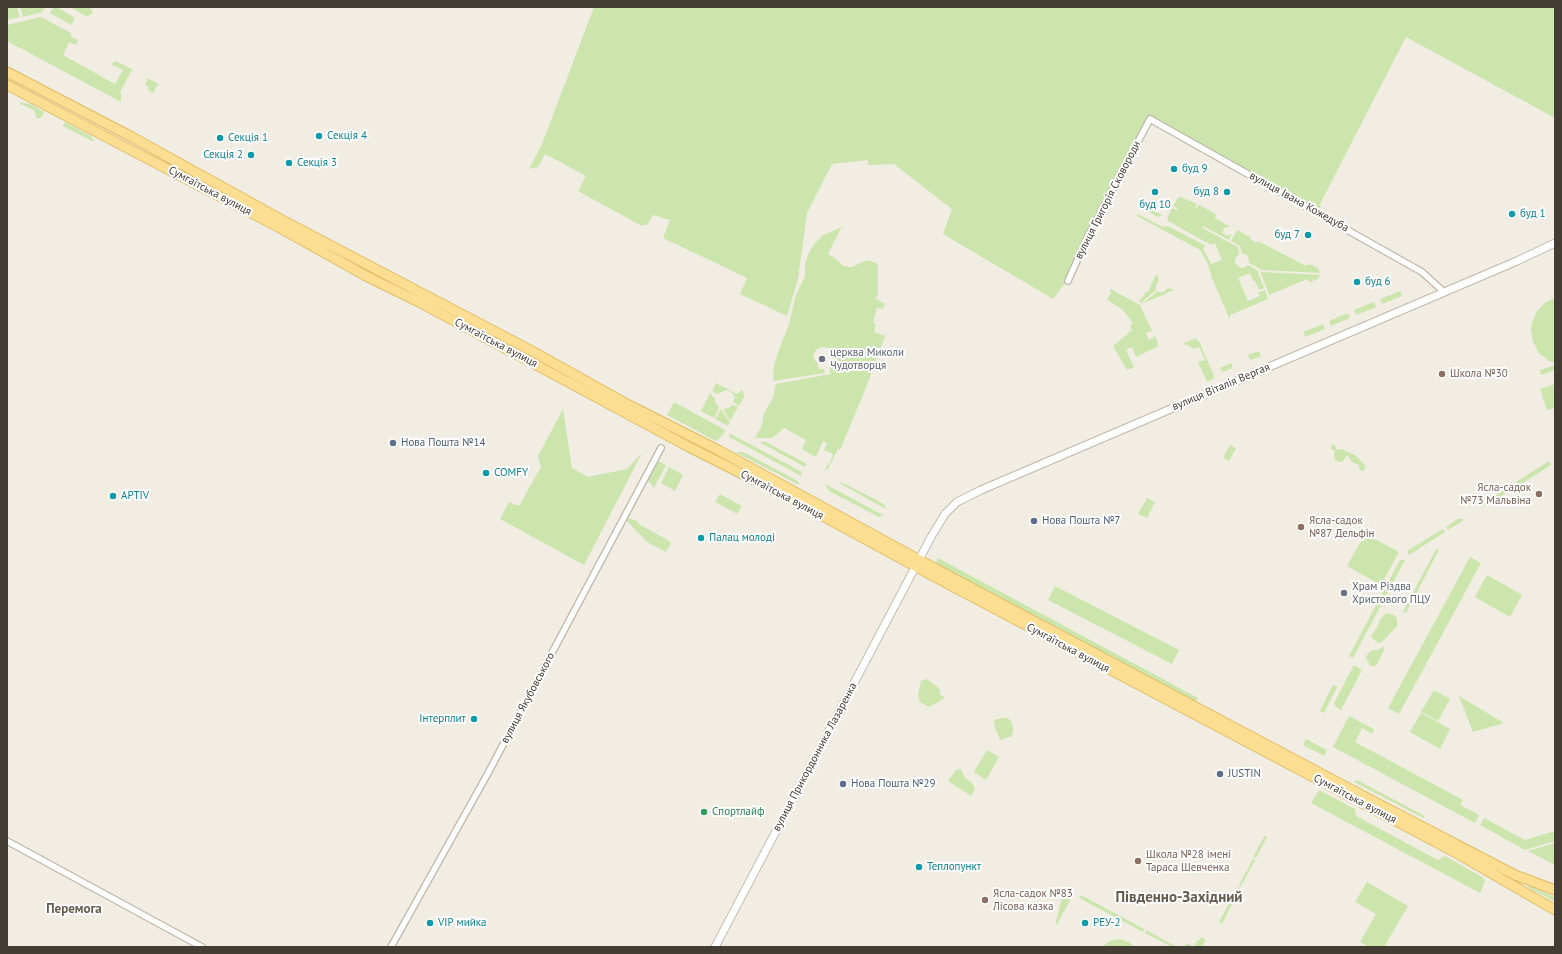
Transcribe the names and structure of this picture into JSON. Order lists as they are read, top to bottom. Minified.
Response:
{"streets":{"main road":["Сумгаїтська вулиця"],"street":["вулиця Григорія Сковороди","вулиця Івана Кожедуба","вулиця Віталія Вергая","вулиця Якубовського","вулиця Прикордонника Лазаренка"]},"crossings":[["Сумгаїтська вулиця","вулиця Віталія Вергая"],["Сумгаїтська вулиця","вулиця Прикордонника Лазаренка"],["вулиця Григорія Сковороди","вулиця Івана Кожедуба"],["вулиця Івана Кожедуба","вулиця Віталія Вергая"],["вулиця Віталія Вергая","вулиця Прикордонника Лазаренка"]],"districts":["Південно-Західний","Перемога"],"places":["Секція 4","Секція 1","Секція 2","Секція 3","буд 9","буд 10","буд 8","буд 1","буд 7","буд 6","церква Миколи Чудотворця","Школа №30","Нова Пошта №14","COMFY","Ясла-садок №73 Мальвіна","APTIV","Нова Пошта №7","Ясла-садок №87 Дельфін","Палац молоді","Храм Різдва Христового ПЦУ","Інтерплит","JUSTIN","Нова Пошта №29","Спортлайф","Школа №28 імені Тараса Шевченка","Теплопункт","Ясла-садок №83 Лісова казка","VIP мийка","РЕУ-2"]}
